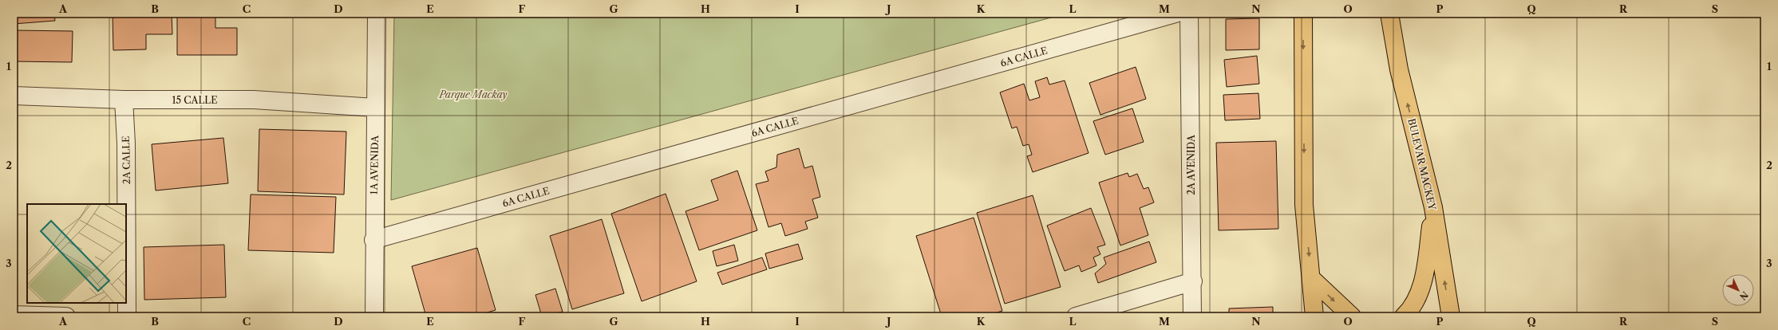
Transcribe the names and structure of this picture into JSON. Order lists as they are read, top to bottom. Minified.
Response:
{"streets":{"main road":["BULEVAR MACKEY"],"street":["6A CALLE","15 CALLE","2A CALLE","1A AVENIDA","2A AVENIDA"]},"crossings":[["6A CALLE","1A AVENIDA"],["15 CALLE","2A CALLE"],["15 CALLE","1A AVENIDA"]],"parks":["Parque Mackay"],"north":"bottom right","grid":{"columns":["A","B","C","D","E","F","G","H","I","J","K","L","M","N","O","P","Q","R","S"],"rows":["1","2","3"]}}
